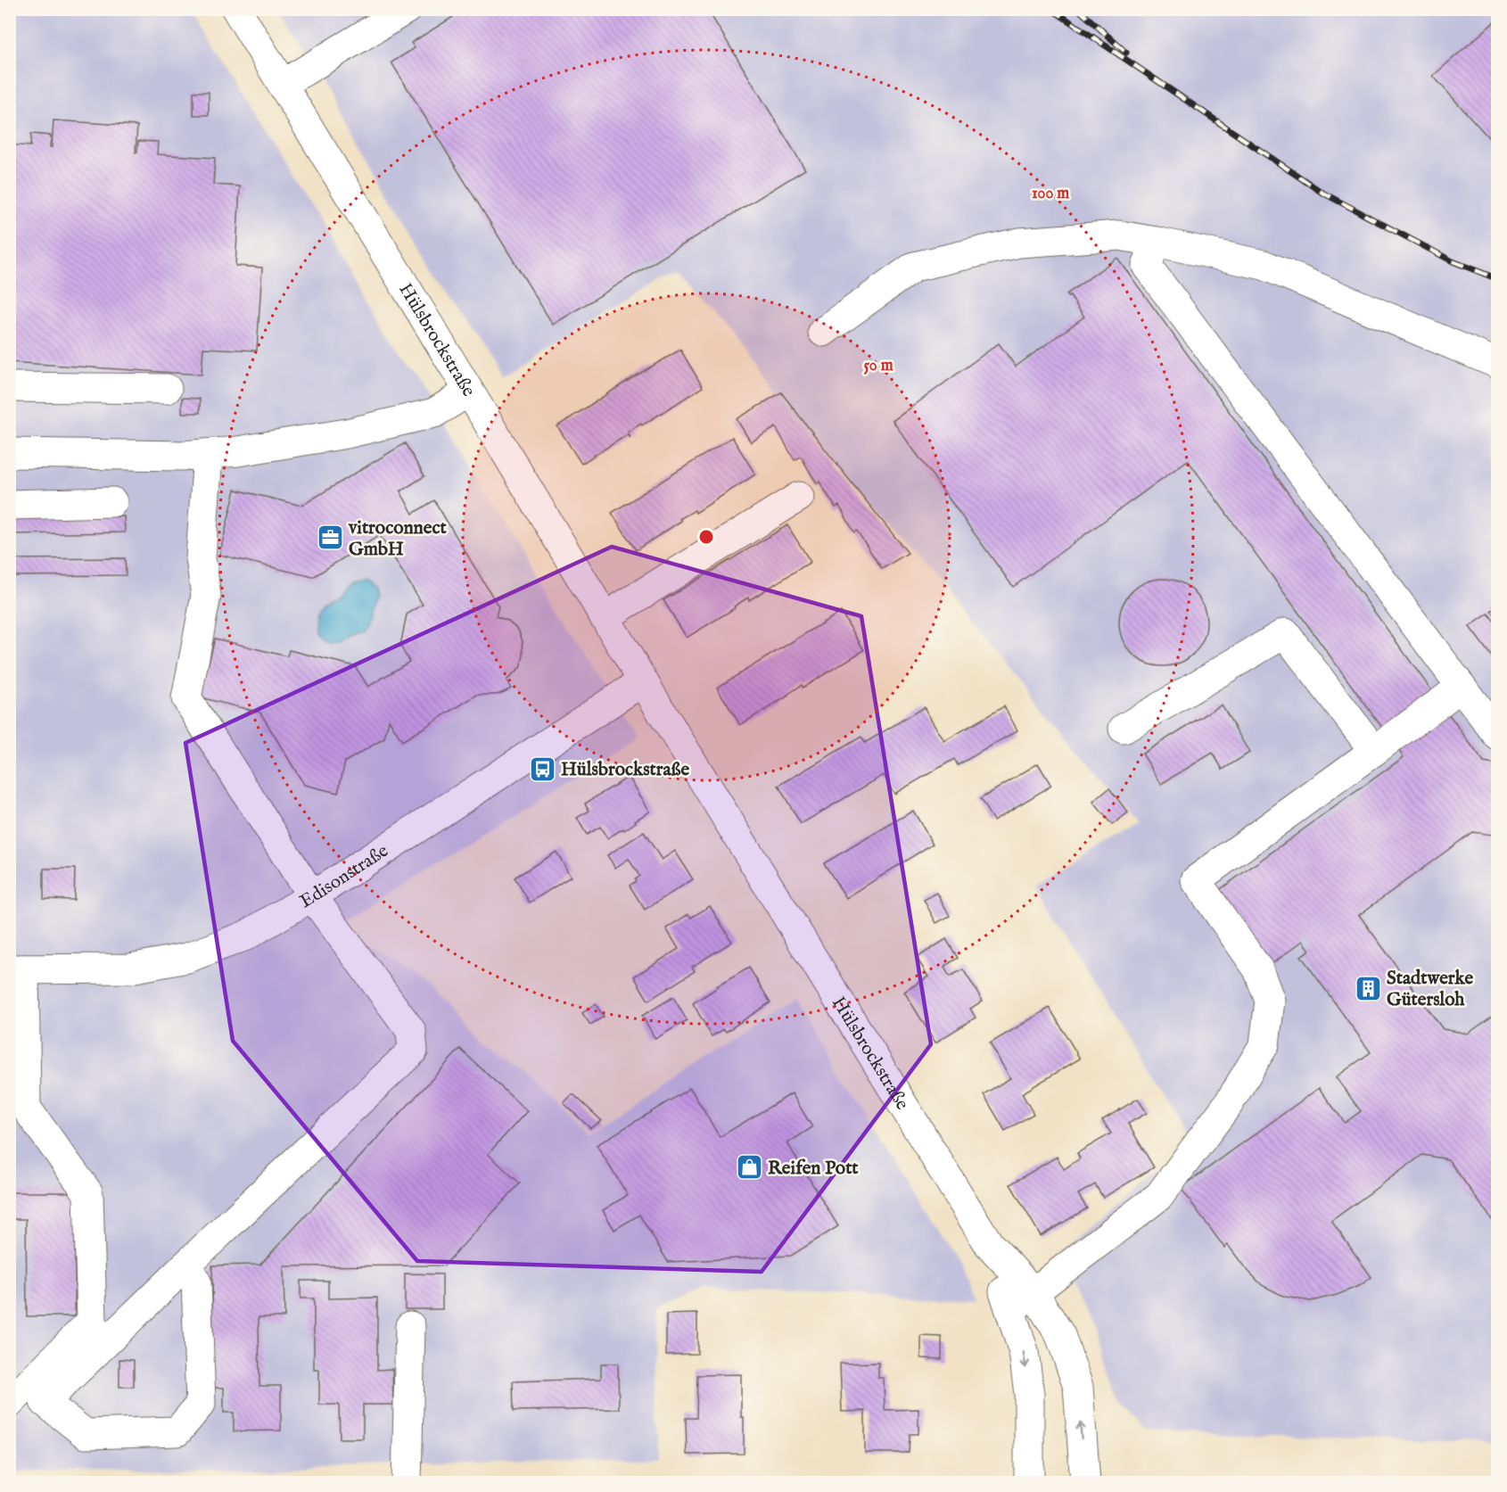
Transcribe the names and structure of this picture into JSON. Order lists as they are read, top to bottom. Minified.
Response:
{"streets":{"street":["Hülsbrockstraße","Edisonstraße"]},"crossings":[["Hülsbrockstraße","Edisonstraße"]],"places":{"office":["vitroconnect GmbH"],"bus stop":["Hülsbrockstraße"],"building":["Stadtwerke Gütersloh"],"shop":["Reifen Pott"]},"rings":["100 m","50 m"]}
